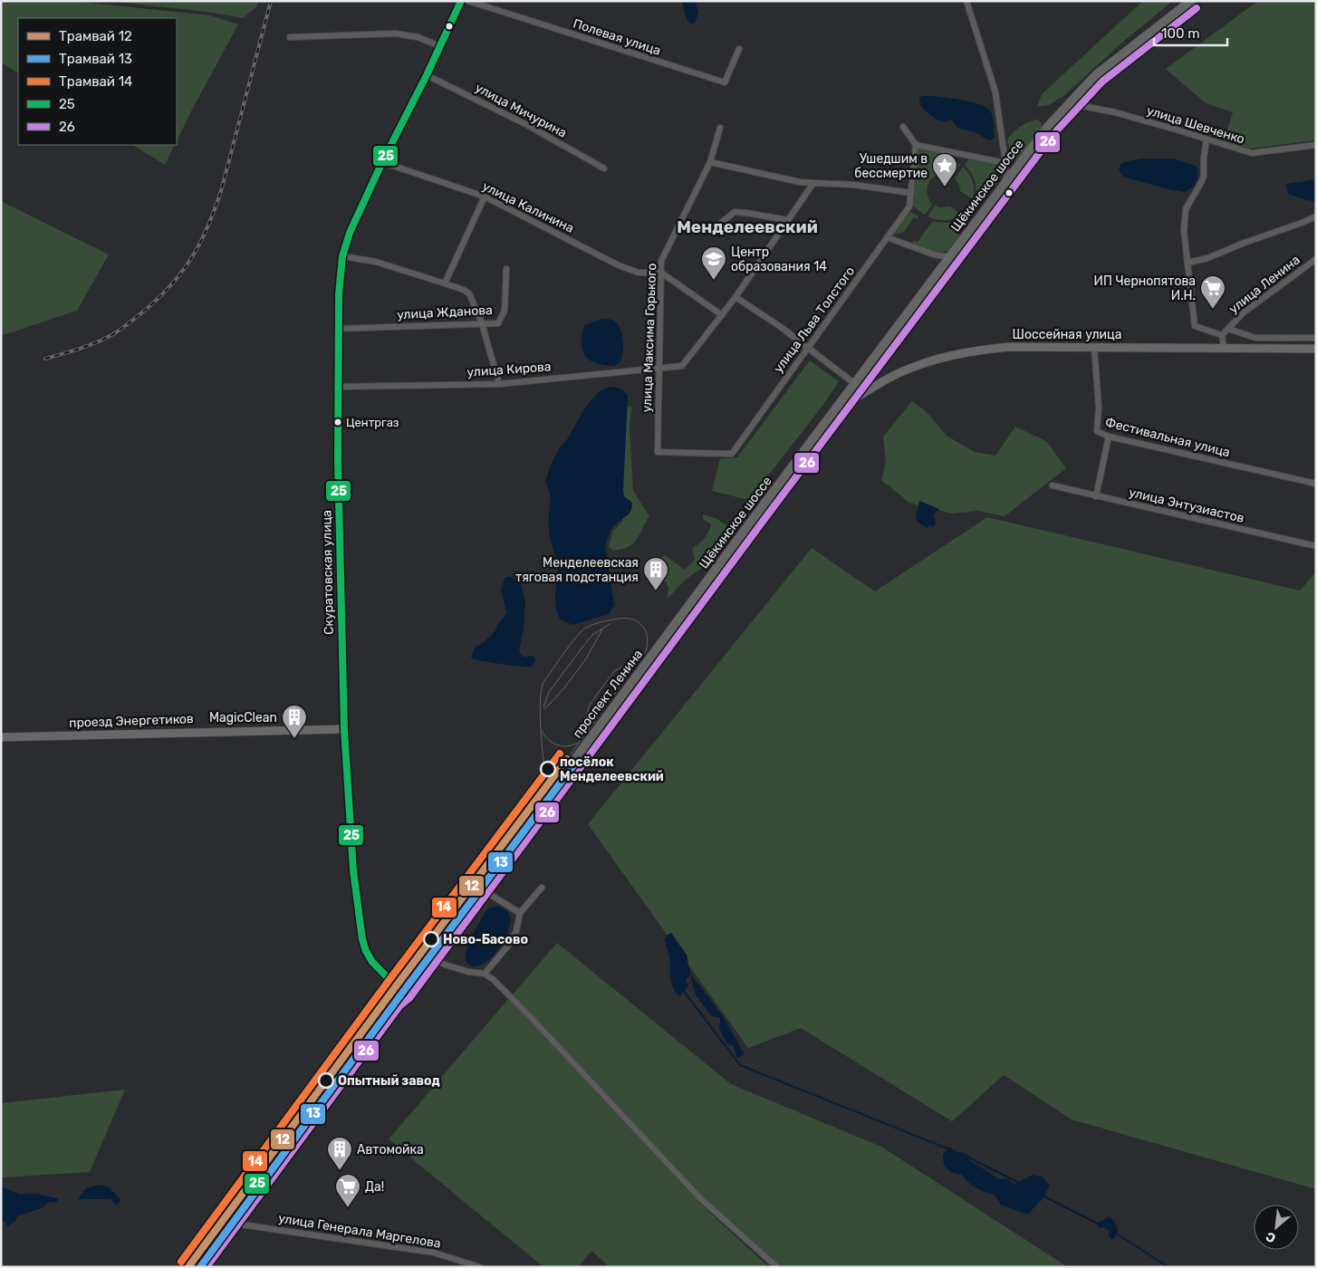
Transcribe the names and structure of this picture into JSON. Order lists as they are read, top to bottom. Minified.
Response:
{"streets":{"main road":["Щёкинское шоссе","проспект Ленина"],"street":["Полевая улица","улица Мичурина","улица Шевченко","улица Калинина","улица Ленина","улица Жданова","улица Льва Толстого","Шоссейная улица","улица Максима Горького","улица Кирова","Фестивальная улица","улица Энтузиастов","Скуратовская улица","проезд Энергетиков","улица Генерала Маргелова"]},"crossings":[["улица Мичурина","Скуратовская улица"],["улица Шевченко","Щёкинское шоссе"],["Щёкинское шоссе","Шоссейная улица"],["Щёкинское шоссе","проспект Ленина"],["улица Калинина","улица Максима Горького"],["улица Калинина","Скуратовская улица"],["улица Жданова","Скуратовская улица"],["улица Льва Толстого","улица Максима Горького"],["Шоссейная улица","Фестивальная улица"],["улица Максима Горького","улица Кирова"],["улица Кирова","Скуратовская улица"],["Скуратовская улица","проспект Ленина"],["Скуратовская улица","проезд Энергетиков"],["проспект Ленина","улица Генерала Маргелова"]],"districts":["Менделеевский"],"places":{"place":["Ушедшим в бессмертие"],"school or university":["Центр образования 14"],"supermarket":["ИП Чернопятова И.Н.","Да!"],"other":["Центргаз","посёлок Менделеевский","Ново-Басово","Опытный завод"],"building":["Менделеевская тяговая подстанция","MagicClean","Автомойка"]},"lines":["transit line 25","transit line 26","tram line 14","tram line 12","tram line 13"],"legend":["Трамвай 12","Трамвай 13","Трамвай 14","25","26"],"scale_bar":"100 m","north":"bottom left"}
